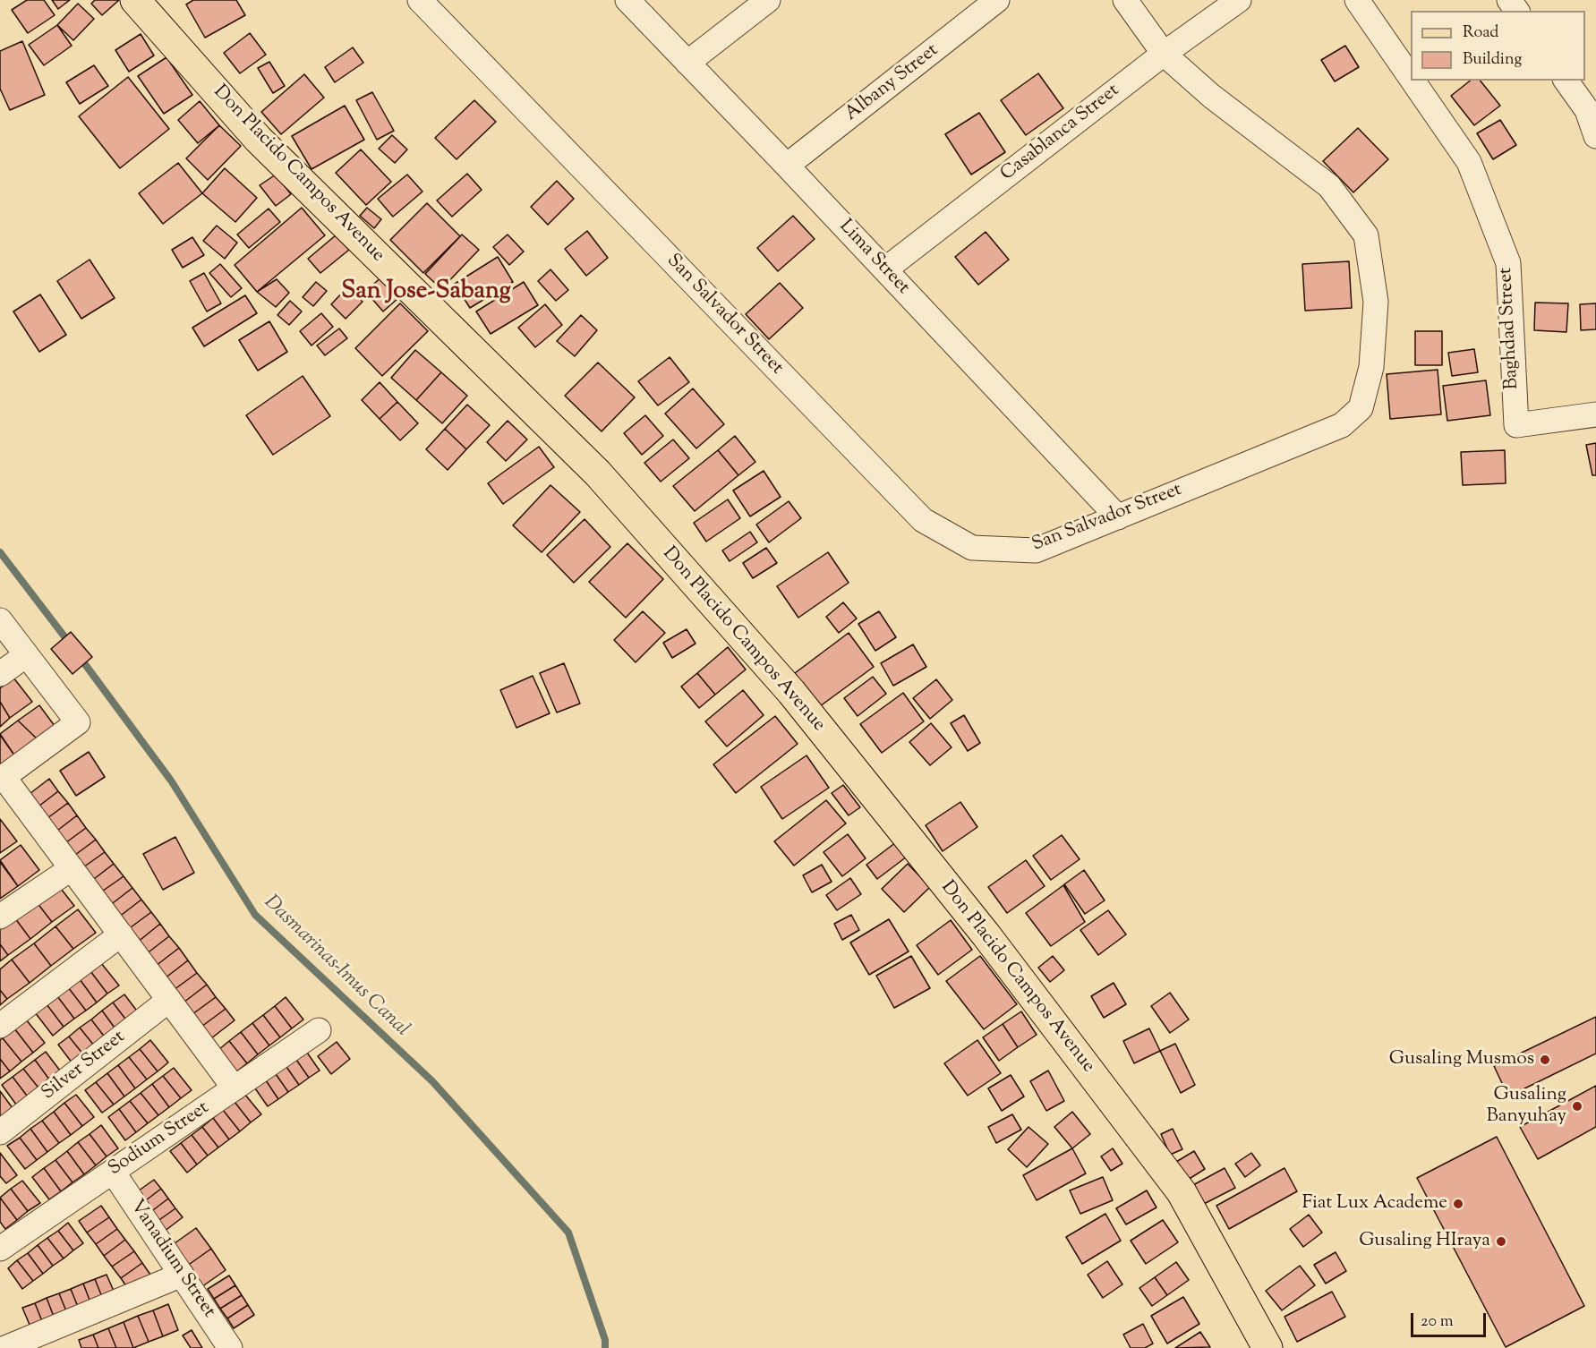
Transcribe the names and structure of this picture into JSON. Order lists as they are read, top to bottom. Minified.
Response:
{"streets":{"main road":["Don Placido Campos Avenue"],"street":["Albany Street","Casablanca Street","Lima Street","San Salvador Street","Baghdad Street","Silver Street","Sodium Street","Vanadium Street"]},"crossings":[["Albany Street","Lima Street"],["Casablanca Street","Lima Street"],["Casablanca Street","San Salvador Street"],["Lima Street","San Salvador Street"],["Sodium Street","Vanadium Street"]],"districts":["San Jose-Sabang"],"water":["Dasmarinas-Imus Canal"],"places":["Gusaling Musmos","Gusaling Banyuhay","Fiat Lux Academe","Gusaling HIraya"],"legend":["Road","Building"],"scale_bar":"20 m"}
